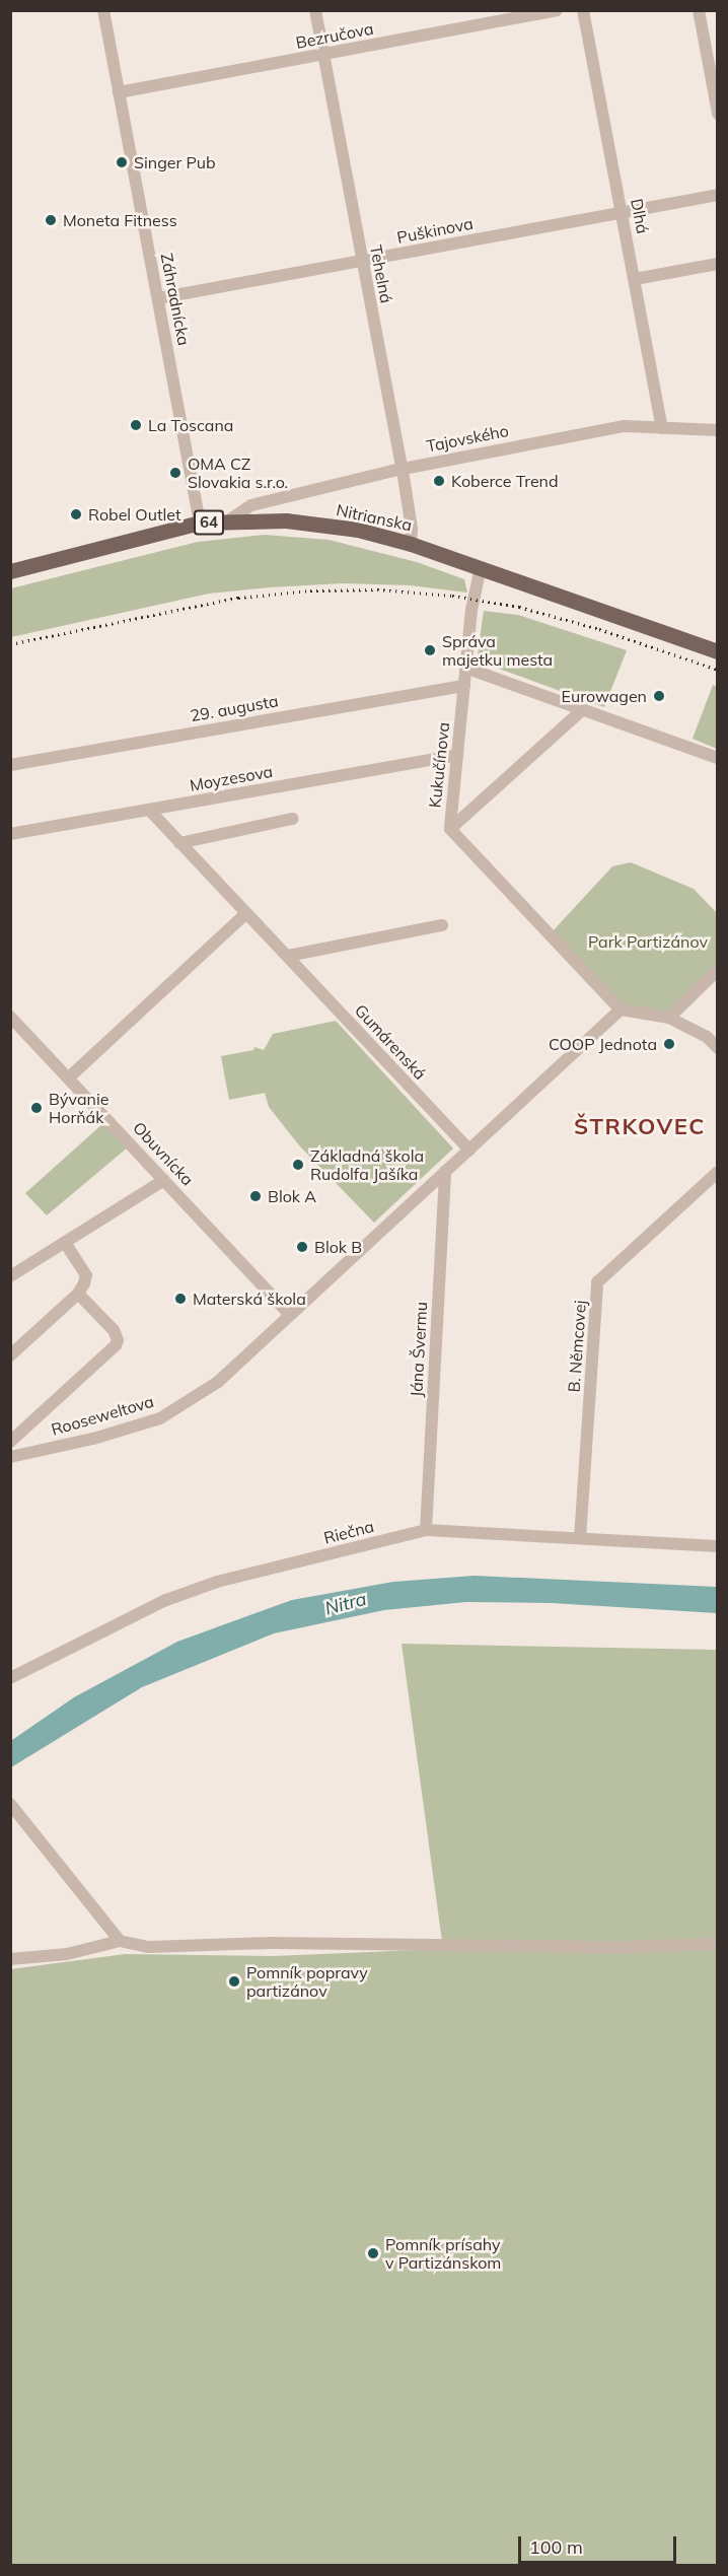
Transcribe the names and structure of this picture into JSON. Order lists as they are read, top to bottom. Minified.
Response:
{"streets":{"main road":["Nitrianska","64"],"street":["Bezručova","Dlhá","Puškinova","Tehelná","Záhradnícka","Tajovského","29. augusta","Kukučínova","Moyzesova","Gumárenská","Obuvnícka","B. Němcovej","Jána Švermu","Rooseweltova","Riečna"]},"crossings":[["Bezručova","Tehelná"],["Bezručova","Záhradnícka"],["Dlhá","Puškinova"],["Dlhá","Tajovského"],["Puškinova","Tehelná"],["Puškinova","Záhradnícka"],["Tehelná","Tajovského"],["Tehelná","Nitrianska"],["Záhradnícka","Nitrianska"],["Tajovského","Nitrianska"],["Nitrianska","Kukučínova"],["29. augusta","Kukučínova"],["Kukučínova","Moyzesova"],["Kukučínova","Rooseweltova"],["Moyzesova","Gumárenská"],["Gumárenská","Rooseweltova"],["Obuvnícka","Rooseweltova"],["B. Němcovej","Riečna"],["Jána Švermu","Rooseweltova"],["Jána Švermu","Riečna"]],"districts":["ŠTRKOVEC"],"water":["Nitra"],"parks":["Park Partizánov"],"places":["Singer Pub","Moneta Fitness","La Toscana","OMA CZ Slovakia s.r.o.","Koberce Trend","Robel Outlet","Správa majetku mesta","Eurowagen","COOP Jednota","Bývanie Horňák","Základná škola Rudolfa Jašíka","Blok A","Blok B","Materská škola","Pomník popravy partizánov","Pomník prísahy v Partizánskom"],"scale_bar":"100 m"}
